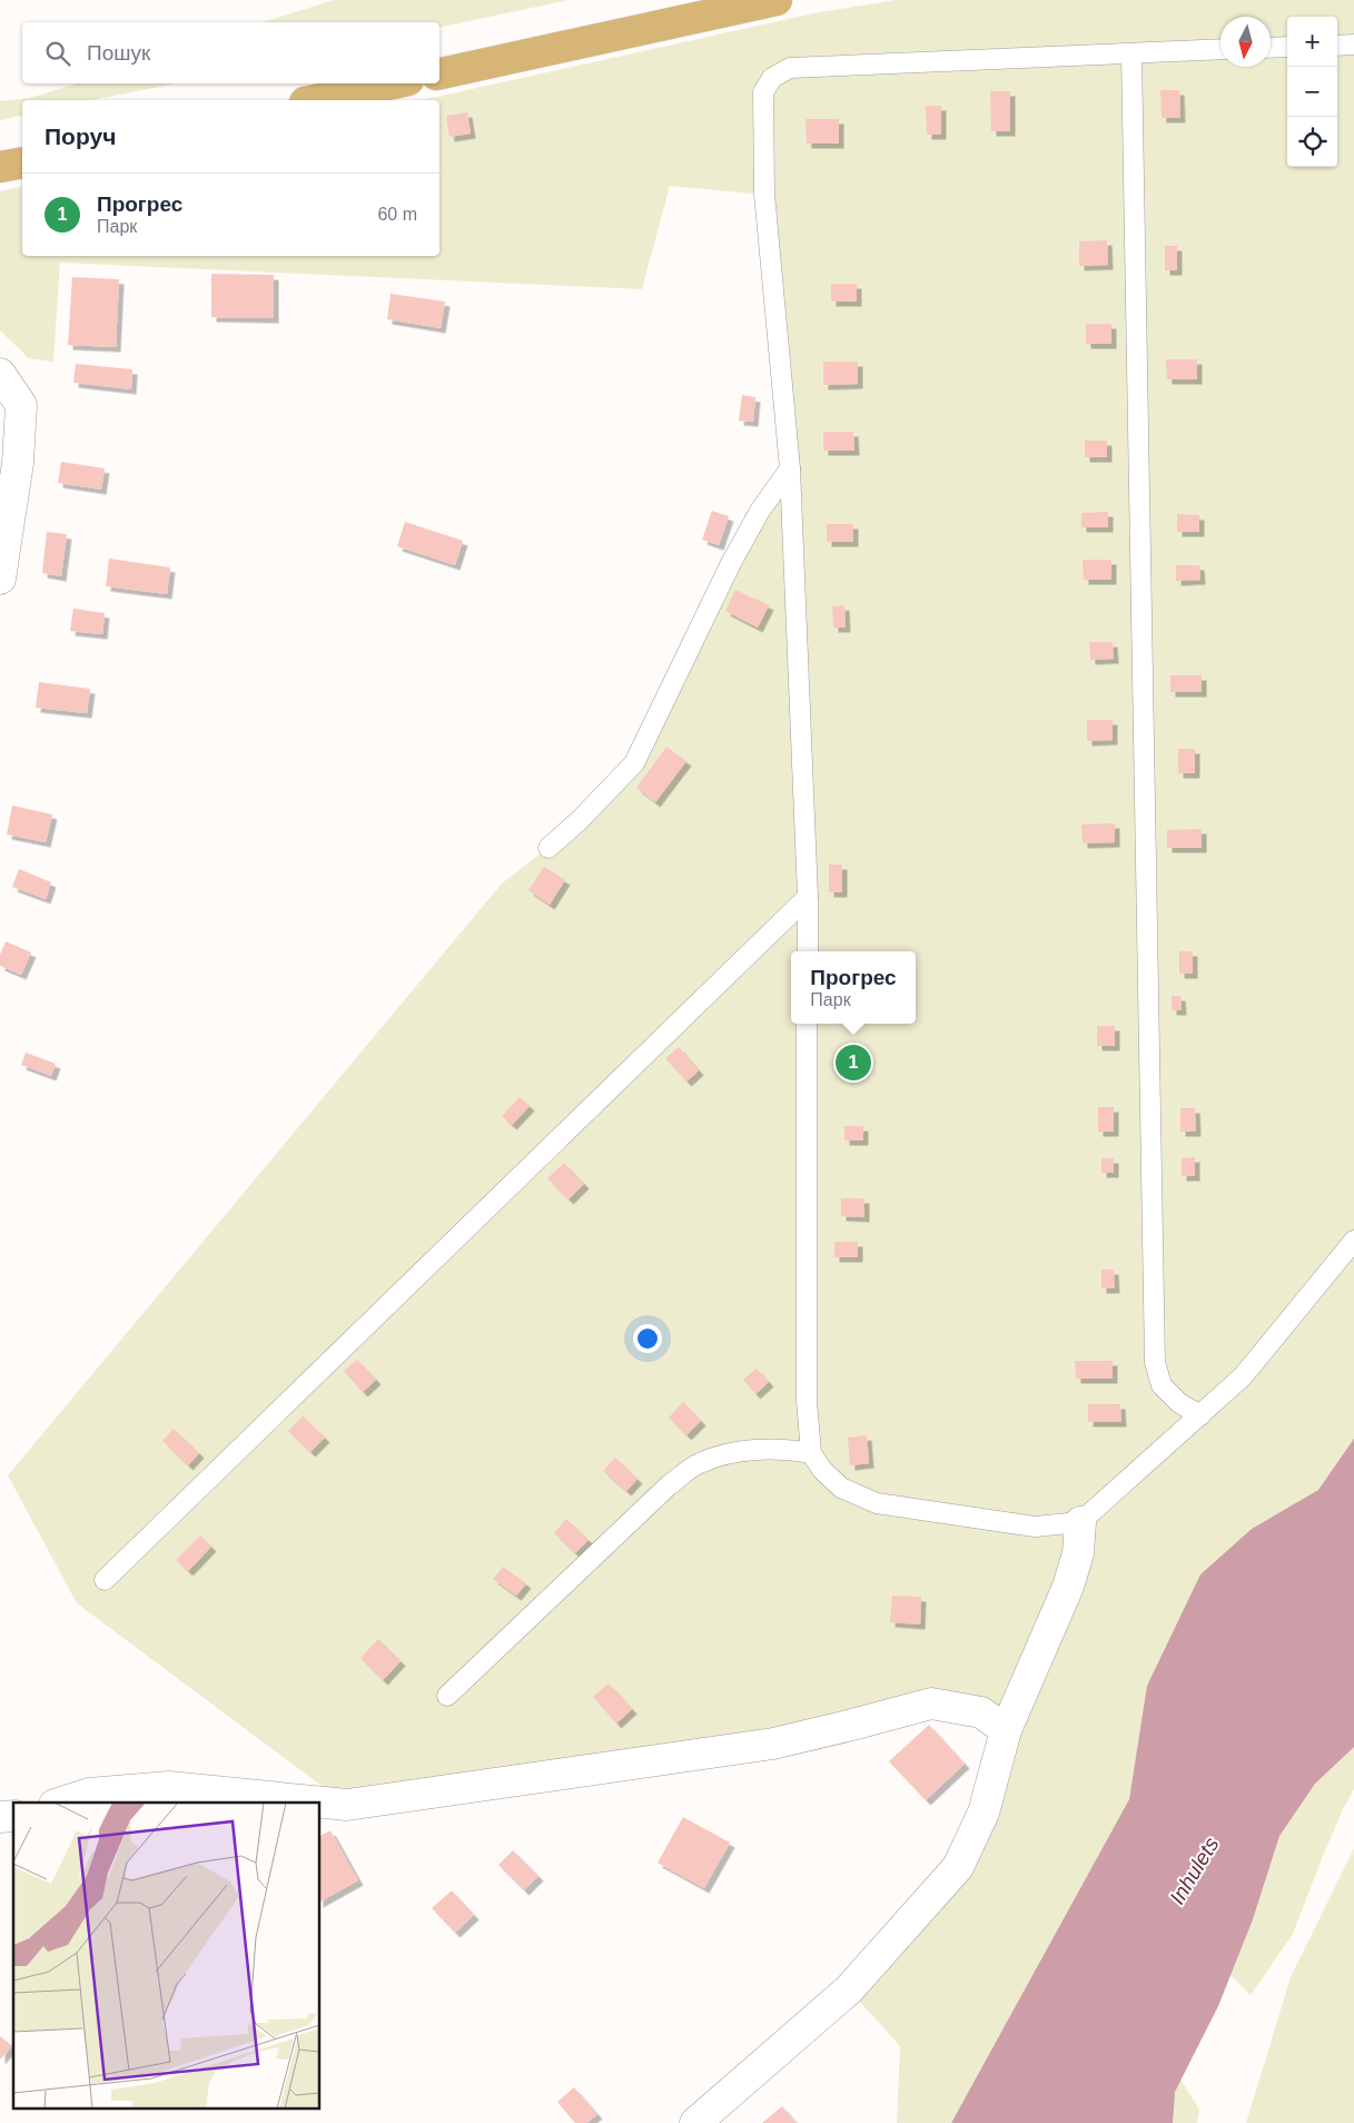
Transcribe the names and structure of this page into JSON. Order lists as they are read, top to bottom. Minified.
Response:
{"water":["Inhulets"],"north":"bottom","page":{"map_buttons":["+","−"],"search":"Пошук","heading":"Поруч","list":[{"mark":"1","name":"Прогрес","note":"Парк","value":"60 m"}],"popup":["Прогрес","Парк"],"pins":"1"}}
